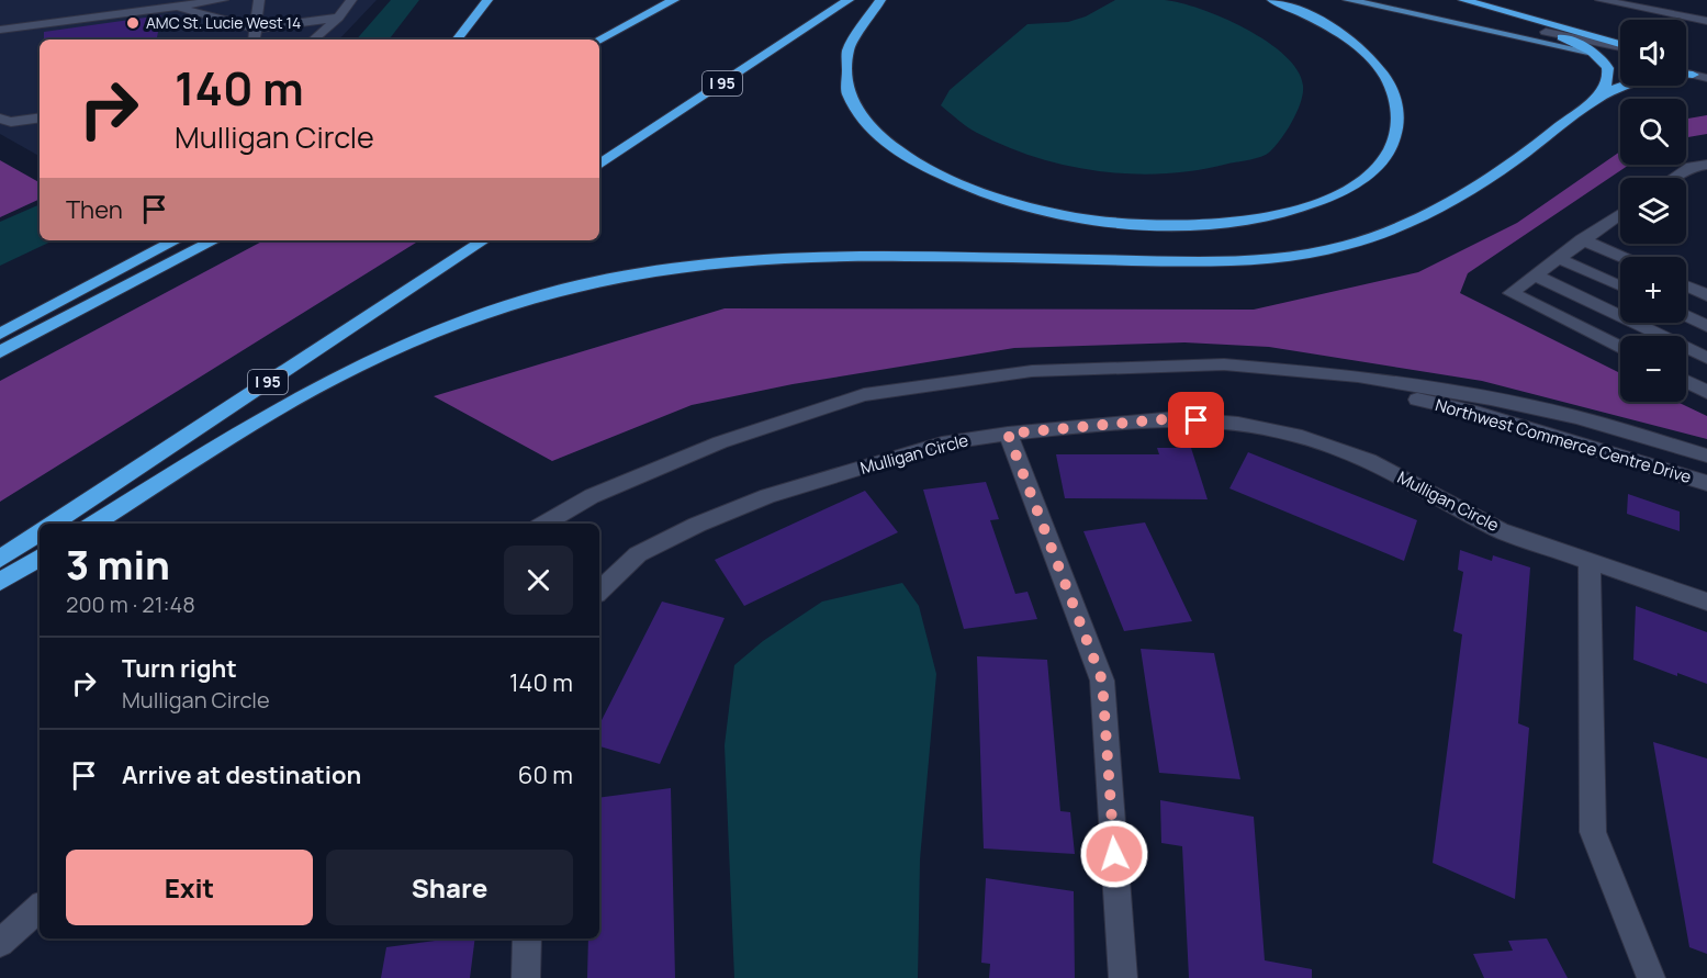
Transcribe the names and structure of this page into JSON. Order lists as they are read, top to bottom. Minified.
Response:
{"streets":{"highway":["I 95"],"street":["Northwest Commerce Centre Drive","Mulligan Circle"]},"places":["AMC St. Lucie West 14"],"page":{"map_buttons":["+","−"],"turn":["140 m","Mulligan Circle"],"then":"Then","heading":["3 min","200 m · 21:48"],"list":[{"name":"Turn right","note":"Mulligan Circle","value":"140 m"},{"name":"Arrive at destination","value":"60 m"}],"buttons":["Exit","Share"]}}
